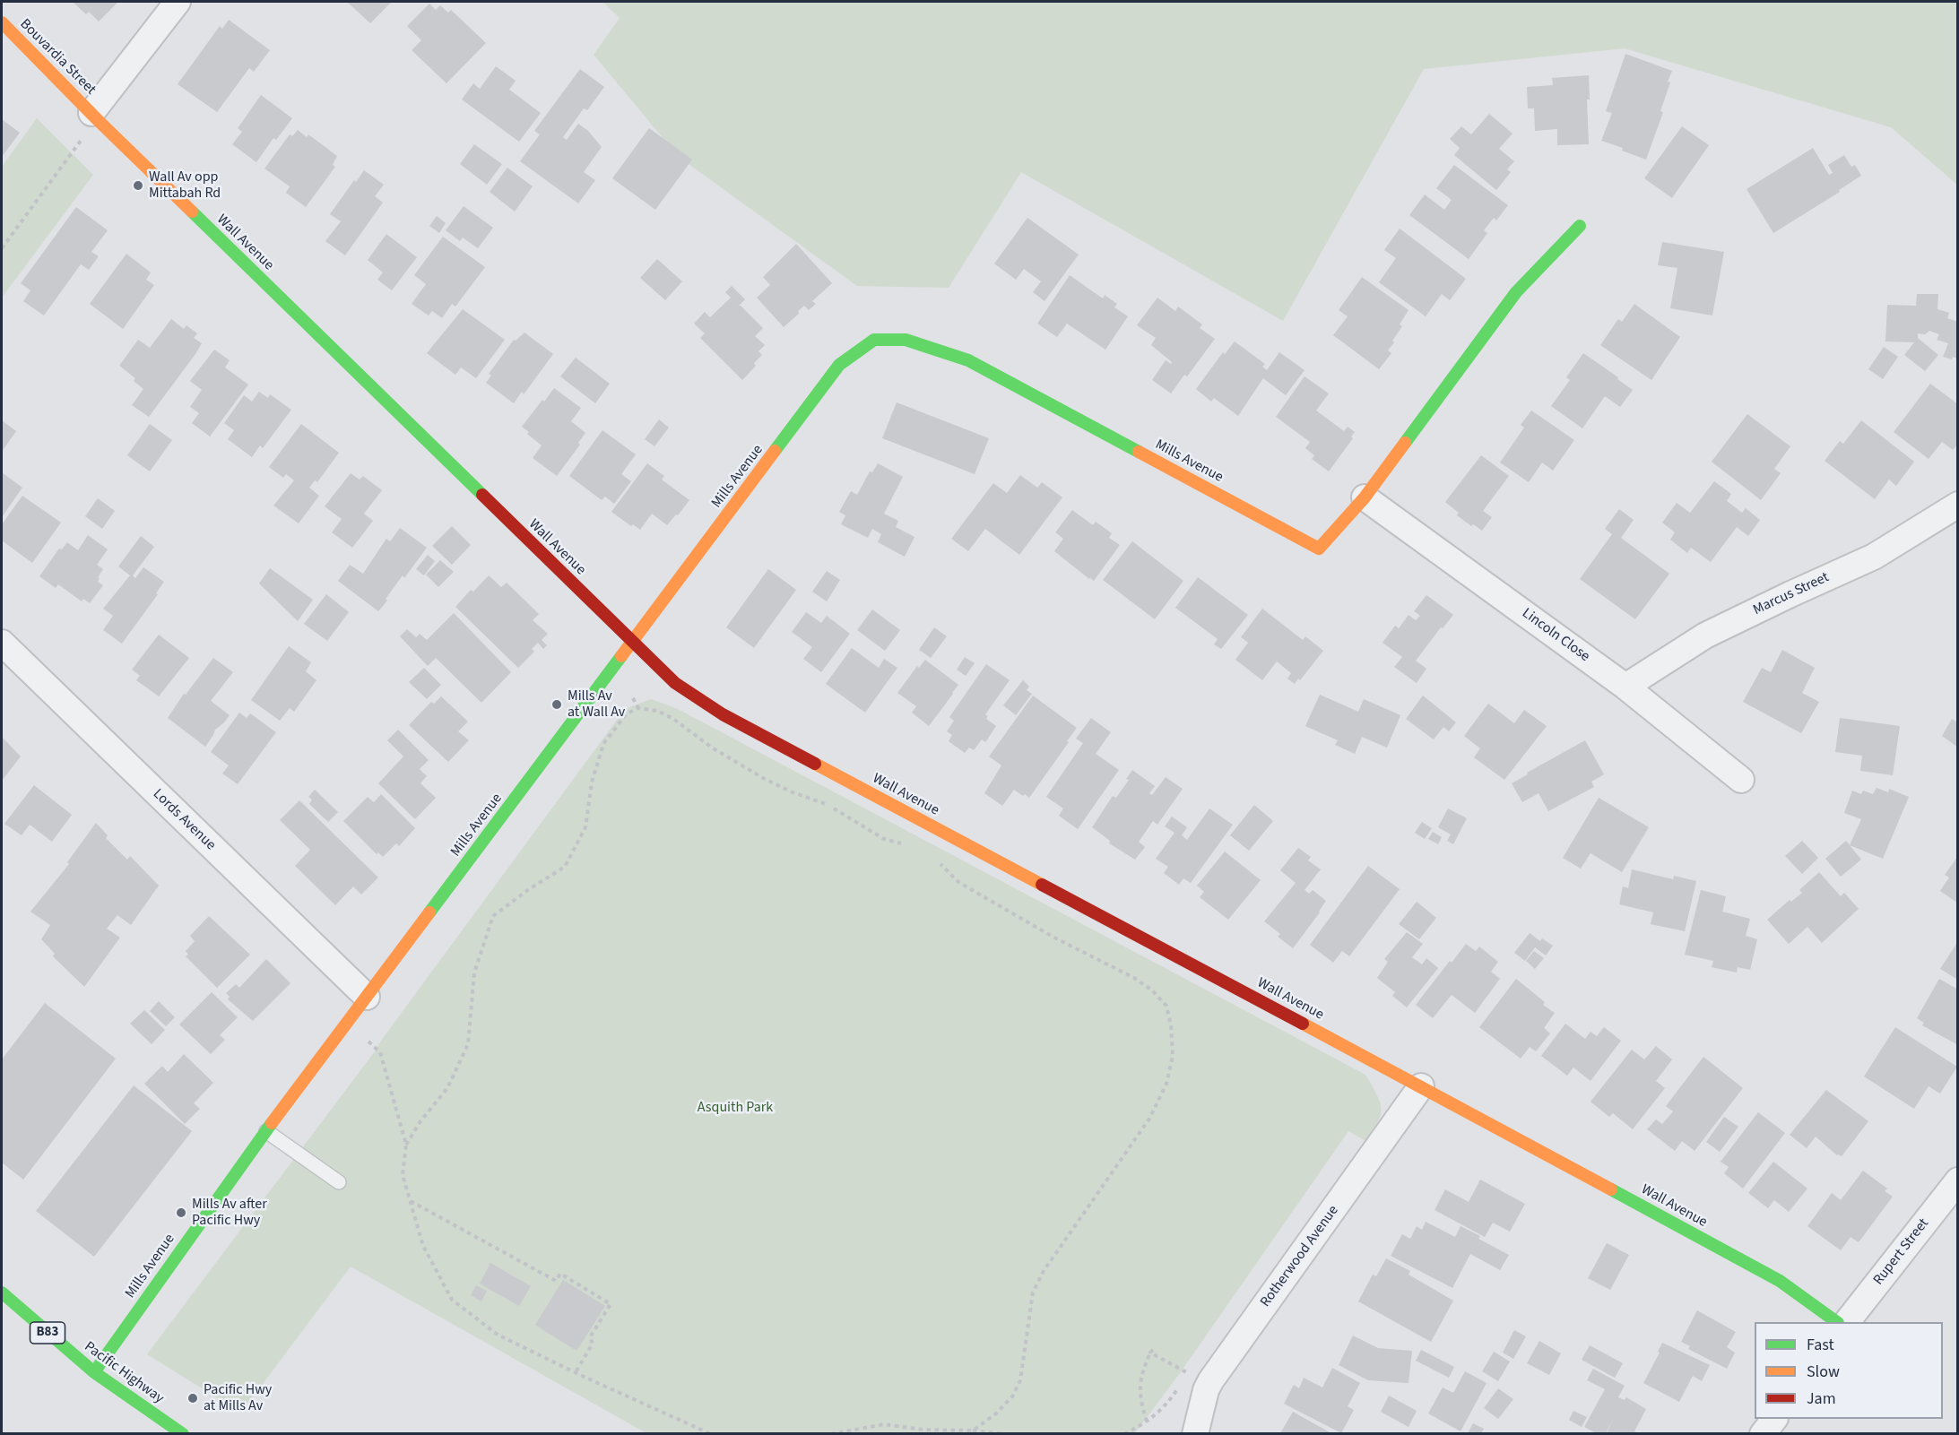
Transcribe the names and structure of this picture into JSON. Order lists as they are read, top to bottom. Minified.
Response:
{"streets":{"street":["Bouvardia Street","Wall Avenue","Mills Avenue","Marcus Street","Lincoln Close","Lords Avenue","Rupert Street","Rotherwood Avenue","B83","Pacific Highway"]},"crossings":[["Bouvardia Street","Wall Avenue"],["Wall Avenue","Mills Avenue"],["Wall Avenue","Rotherwood Avenue"],["Mills Avenue","Lincoln Close"],["Mills Avenue","Lords Avenue"],["Mills Avenue","Pacific Highway"],["Marcus Street","Lincoln Close"]],"parks":["Asquith Park"],"places":["Wall Av opp Mittabah Rd","Mills Av at Wall Av","Mills Av after Pacific Hwy","Pacific Hwy at Mills Av"],"legend":["Fast","Slow","Jam"]}
